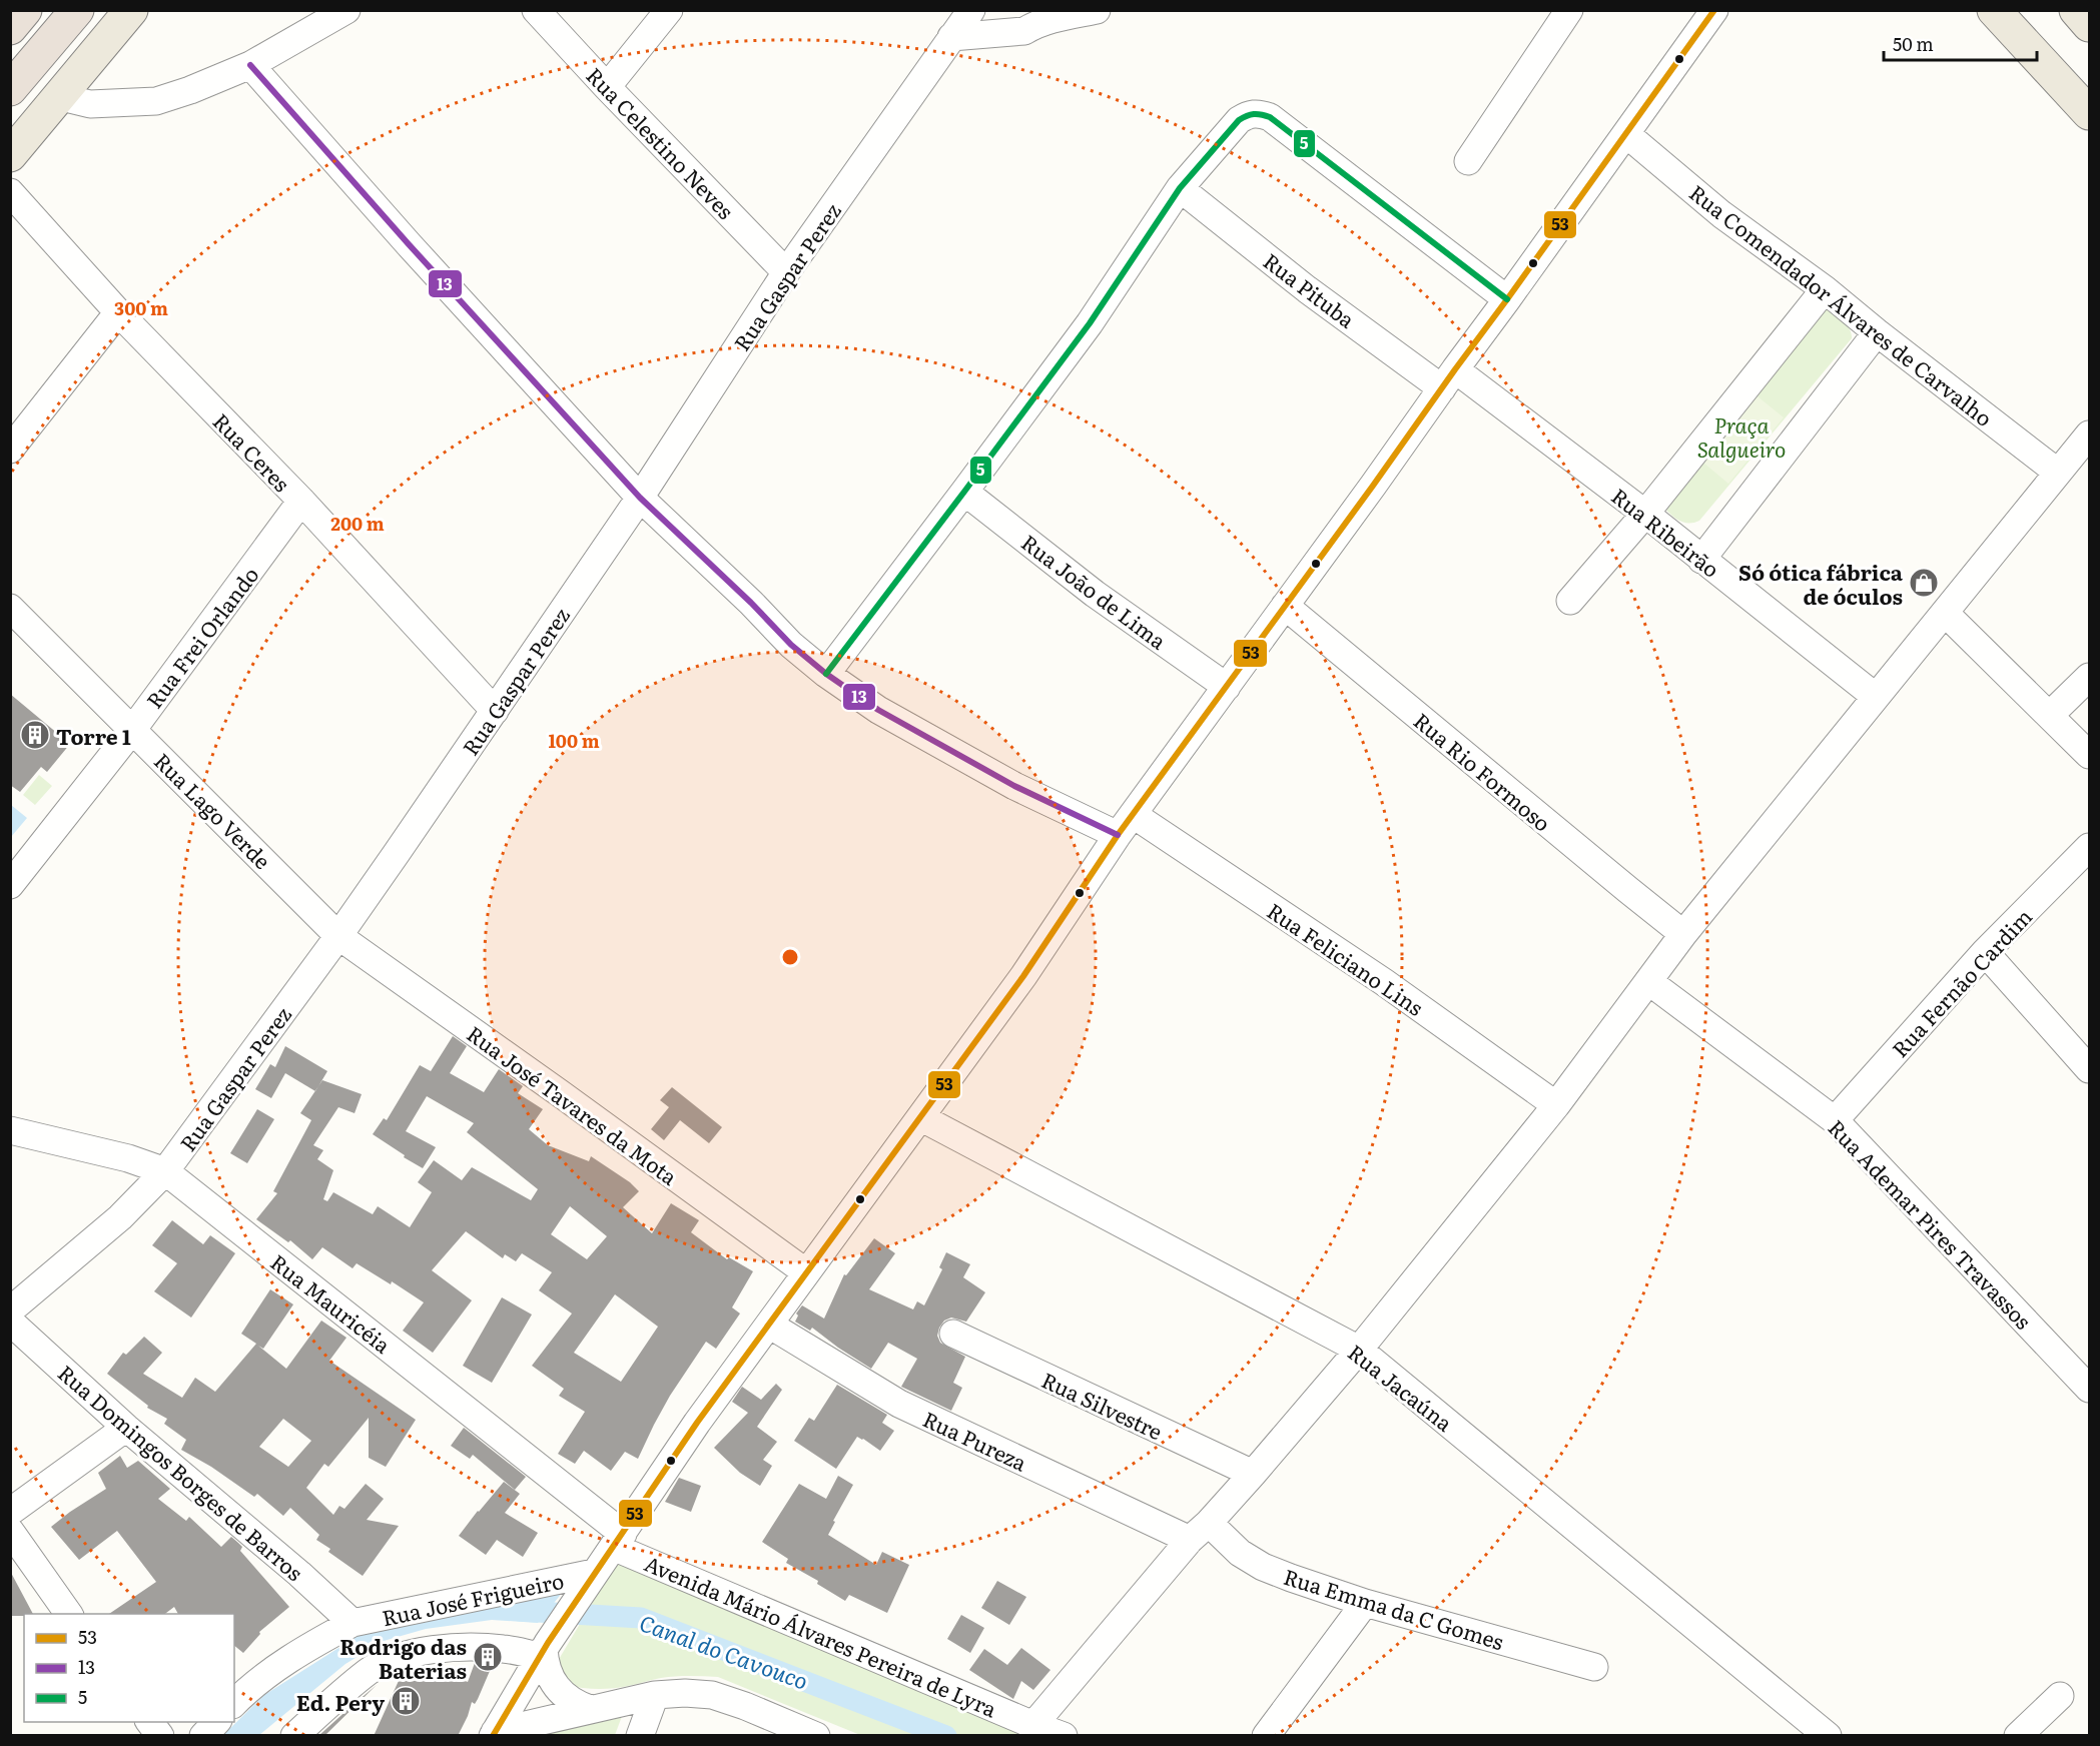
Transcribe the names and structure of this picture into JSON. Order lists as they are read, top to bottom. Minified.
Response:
{"streets":{"street":["Rua Celestino Neves","Rua Gaspar Perez","Rua Pituba","Rua Comendador Álvares de Carvalho","Rua Ceres","Rua Ribeirão","Rua João de Lima","Rua Frei Orlando","Rua Rio Formoso","Rua Lago Verde","Rua Feliciano Lins","Rua Fernão Cardim","Rua José Tavares da Mota","Rua Ademar Pires Travassos","Rua Mauricéia","Rua Jacaúna","Rua Silvestre","Rua Pureza","Rua Domingos Borges de Barros","Rua José Frigueiro","Rua Emma da C Gomes","Avenida Mário Álvares Pereira de Lyra"]},"crossings":[["Rua Celestino Neves","Rua Gaspar Perez"],["Rua Gaspar Perez","Rua Ceres"],["Rua Gaspar Perez","Rua Lago Verde"],["Rua Gaspar Perez","Rua Feliciano Lins"],["Rua Gaspar Perez","Rua José Tavares da Mota"],["Rua Gaspar Perez","Rua Mauricéia"],["Rua Pituba","Rua Ribeirão"],["Rua Ceres","Rua Frei Orlando"],["Rua Frei Orlando","Rua Lago Verde"],["Rua Lago Verde","Rua José Tavares da Mota"],["Rua Fernão Cardim","Rua Ademar Pires Travassos"],["Rua Mauricéia","Avenida Mário Álvares Pereira de Lyra"],["Rua Pureza","Rua Emma da C Gomes"],["Rua Domingos Borges de Barros","Rua José Frigueiro"]],"water":["Canal do Cavouco"],"parks":["Praça Salgueiro"],"places":{"shop":["Só ótica fábrica de óculos"],"building":["Torre 1","Rodrigo das Baterias","Ed. Pery"]},"lines":["transit line 53","transit line 13","transit line 5"],"legend":["53","13","5"],"scale_bar":"50 m","rings":["300 m","200 m","100 m"]}
